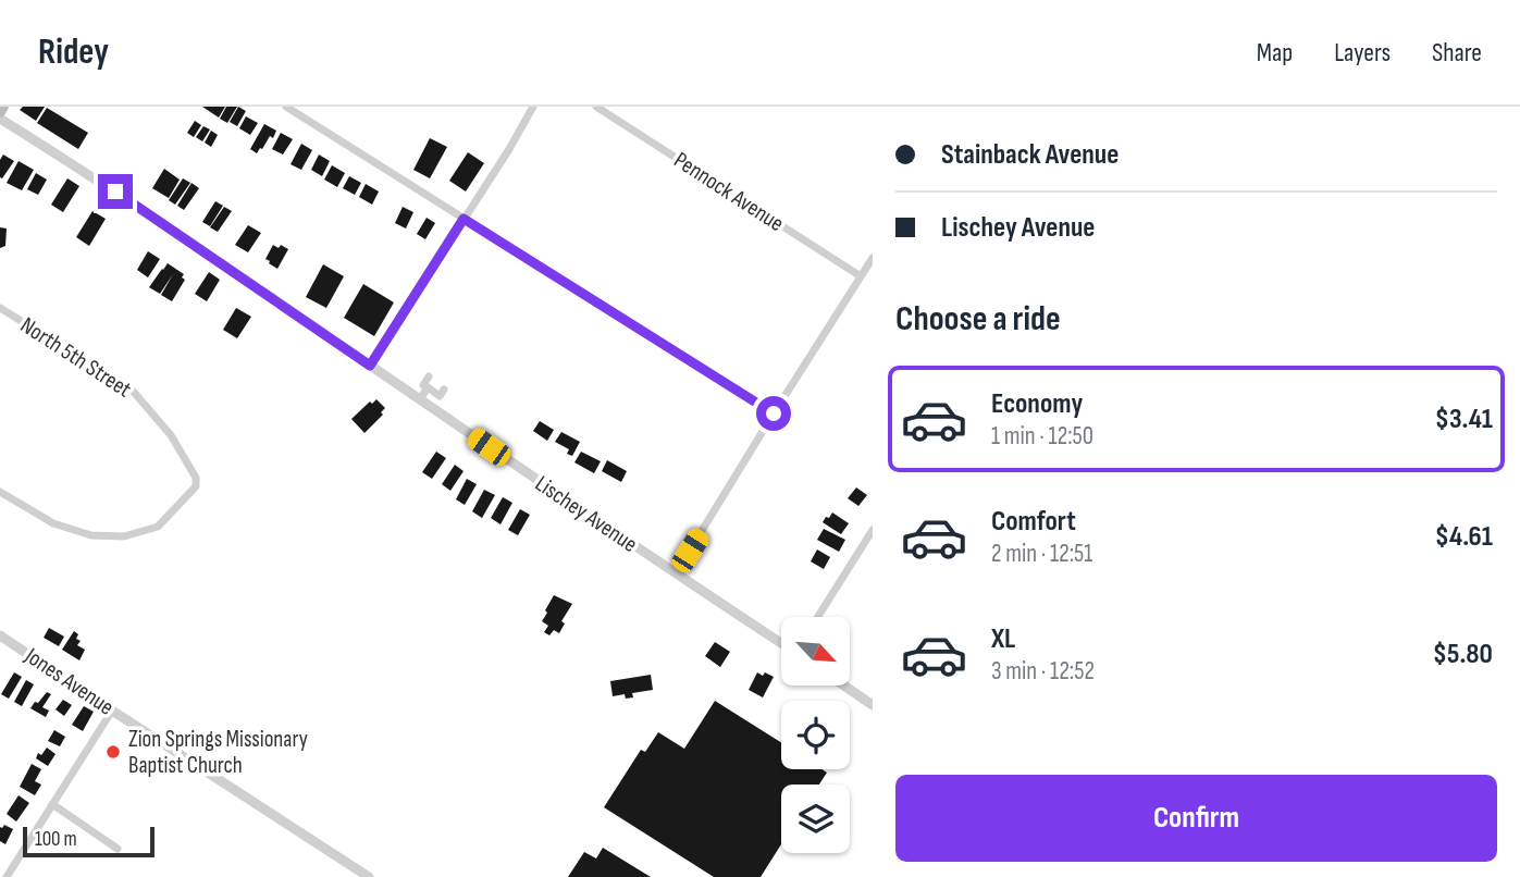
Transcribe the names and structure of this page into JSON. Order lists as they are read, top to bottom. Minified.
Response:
{"streets":{"street":["Pennock Avenue","North 5th Street","Lischey Avenue","Jones Avenue"]},"places":["Zion Springs Missionary Baptist Church"],"scale_bar":"100 m","north":"bottom right","page":{"header":"Ridey","nav":["Map","Layers","Share"],"banner":["Stainback Avenue","Lischey Avenue"],"heading":"Choose a ride","list":[{"name":"Economy","note":"1 min · 12:50","value":"$3.41"},{"name":"Comfort","note":"2 min · 12:51","value":"$4.61"},{"name":"XL","note":"3 min · 12:52","value":"$5.80"}],"buttons":"Confirm","scale":"100 m"}}
